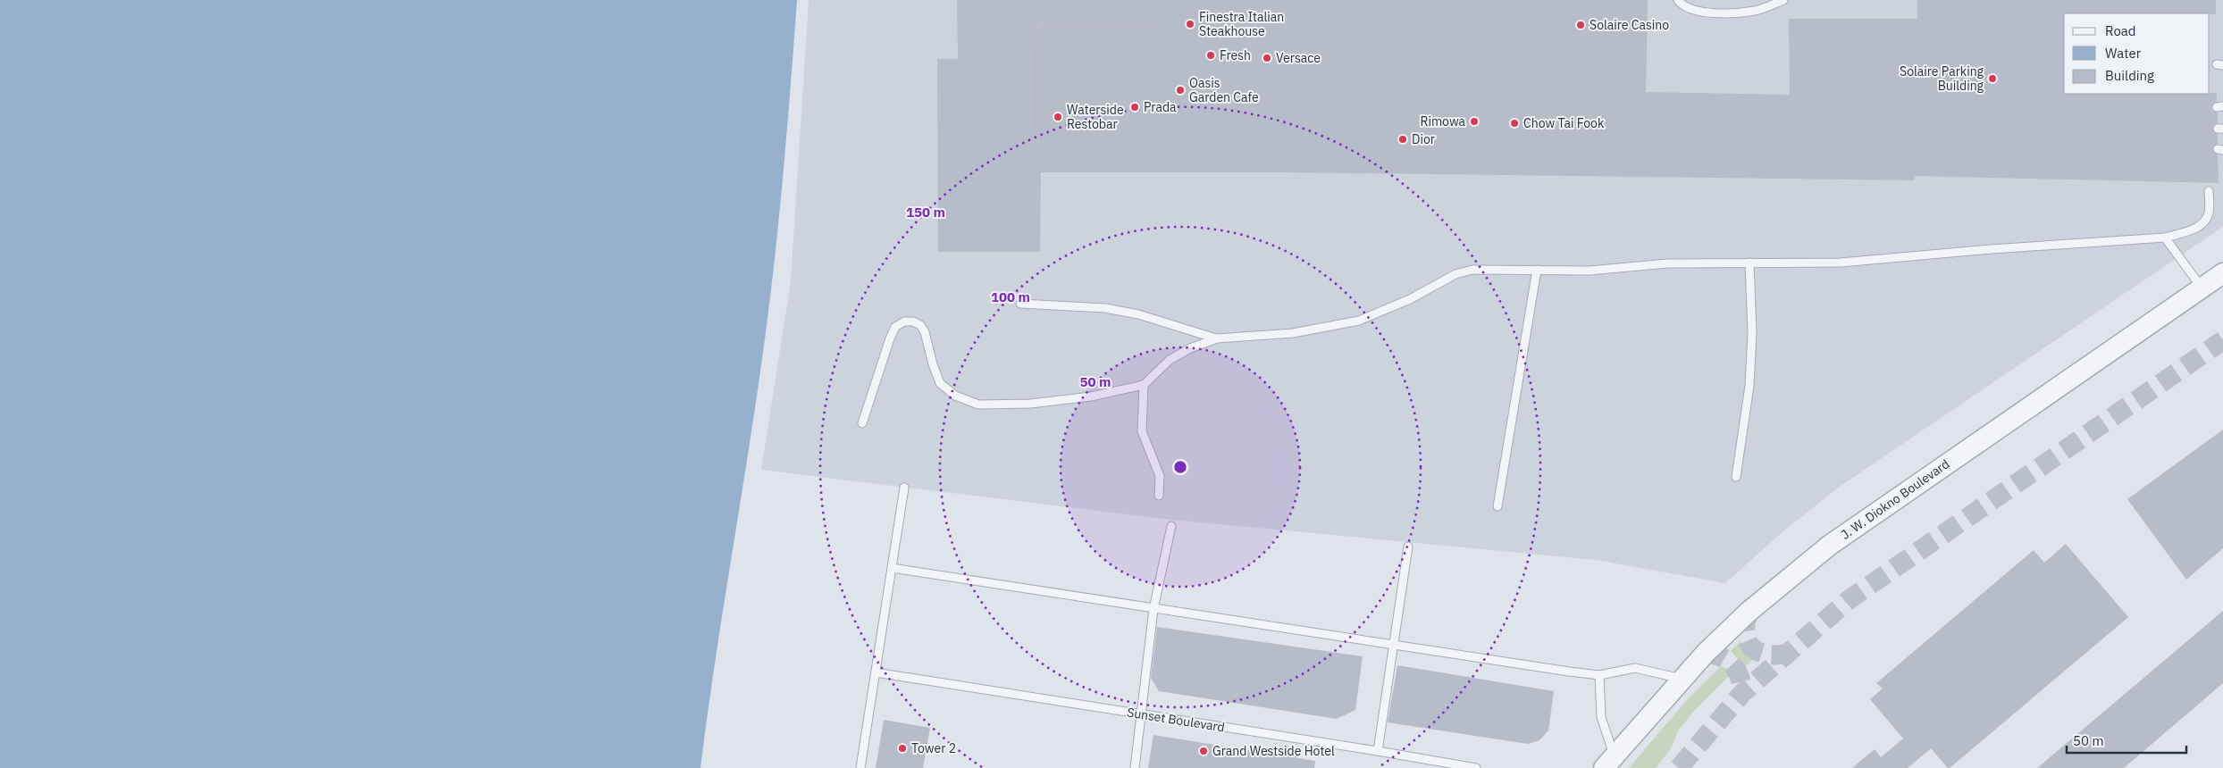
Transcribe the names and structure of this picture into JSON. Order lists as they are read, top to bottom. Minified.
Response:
{"streets":{"street":["J. W. Diokno Boulevard"],"lane":["Sunset Boulevard"]},"places":["Finestra Italian Steakhouse","Solaire Casino","Fresh","Versace","Solaire Parking Building","Oasis Garden Cafe","Prada","Waterside Restobar","Rimowa","Chow Tai Fook","Dior","Tower 2","Grand Westside Hotel"],"legend":["Road","Water","Building"],"scale_bar":"50 m","rings":["150 m","100 m","50 m"]}
